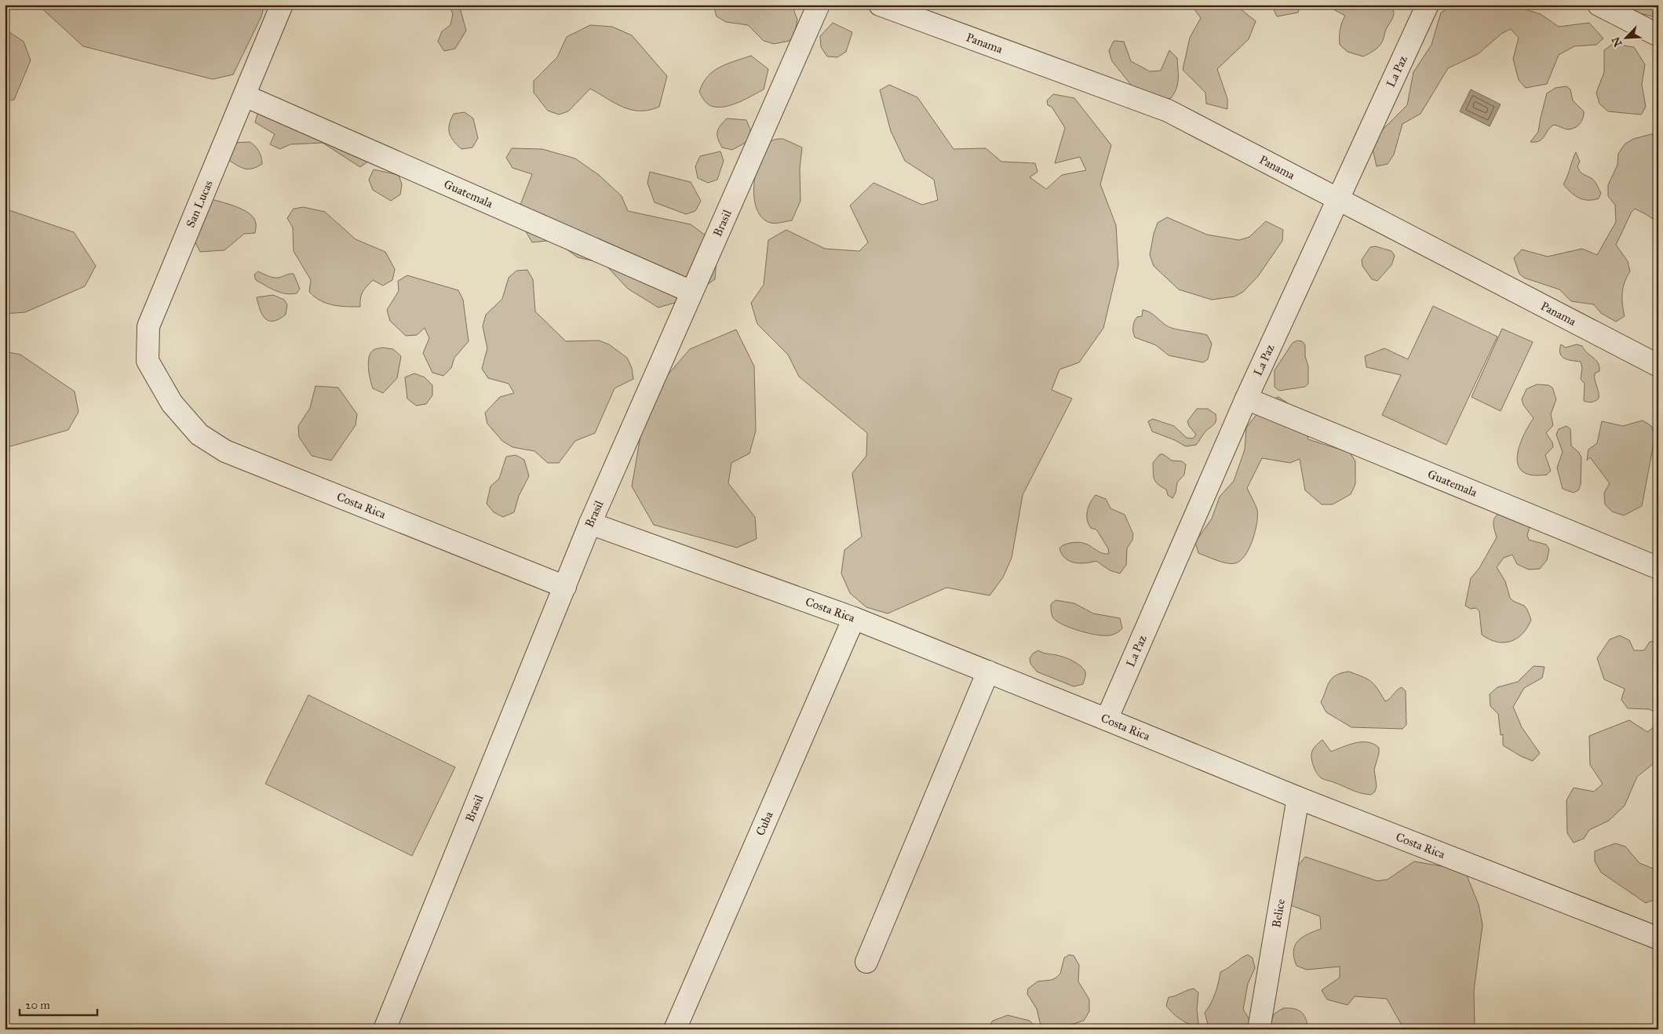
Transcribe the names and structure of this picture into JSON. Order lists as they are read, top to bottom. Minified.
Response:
{"streets":{"street":["Panama","La Paz","Guatemala","San Lucas","Brasil","Costa Rica","Cuba","Belice"]},"crossings":[["Panama","La Paz"],["La Paz","Guatemala"],["La Paz","Costa Rica"],["Guatemala","San Lucas"],["Guatemala","Brasil"],["San Lucas","Costa Rica"],["Brasil","Costa Rica"],["Costa Rica","Cuba"],["Costa Rica","Belice"]],"scale_bar":"20 m","north":"bottom left"}
